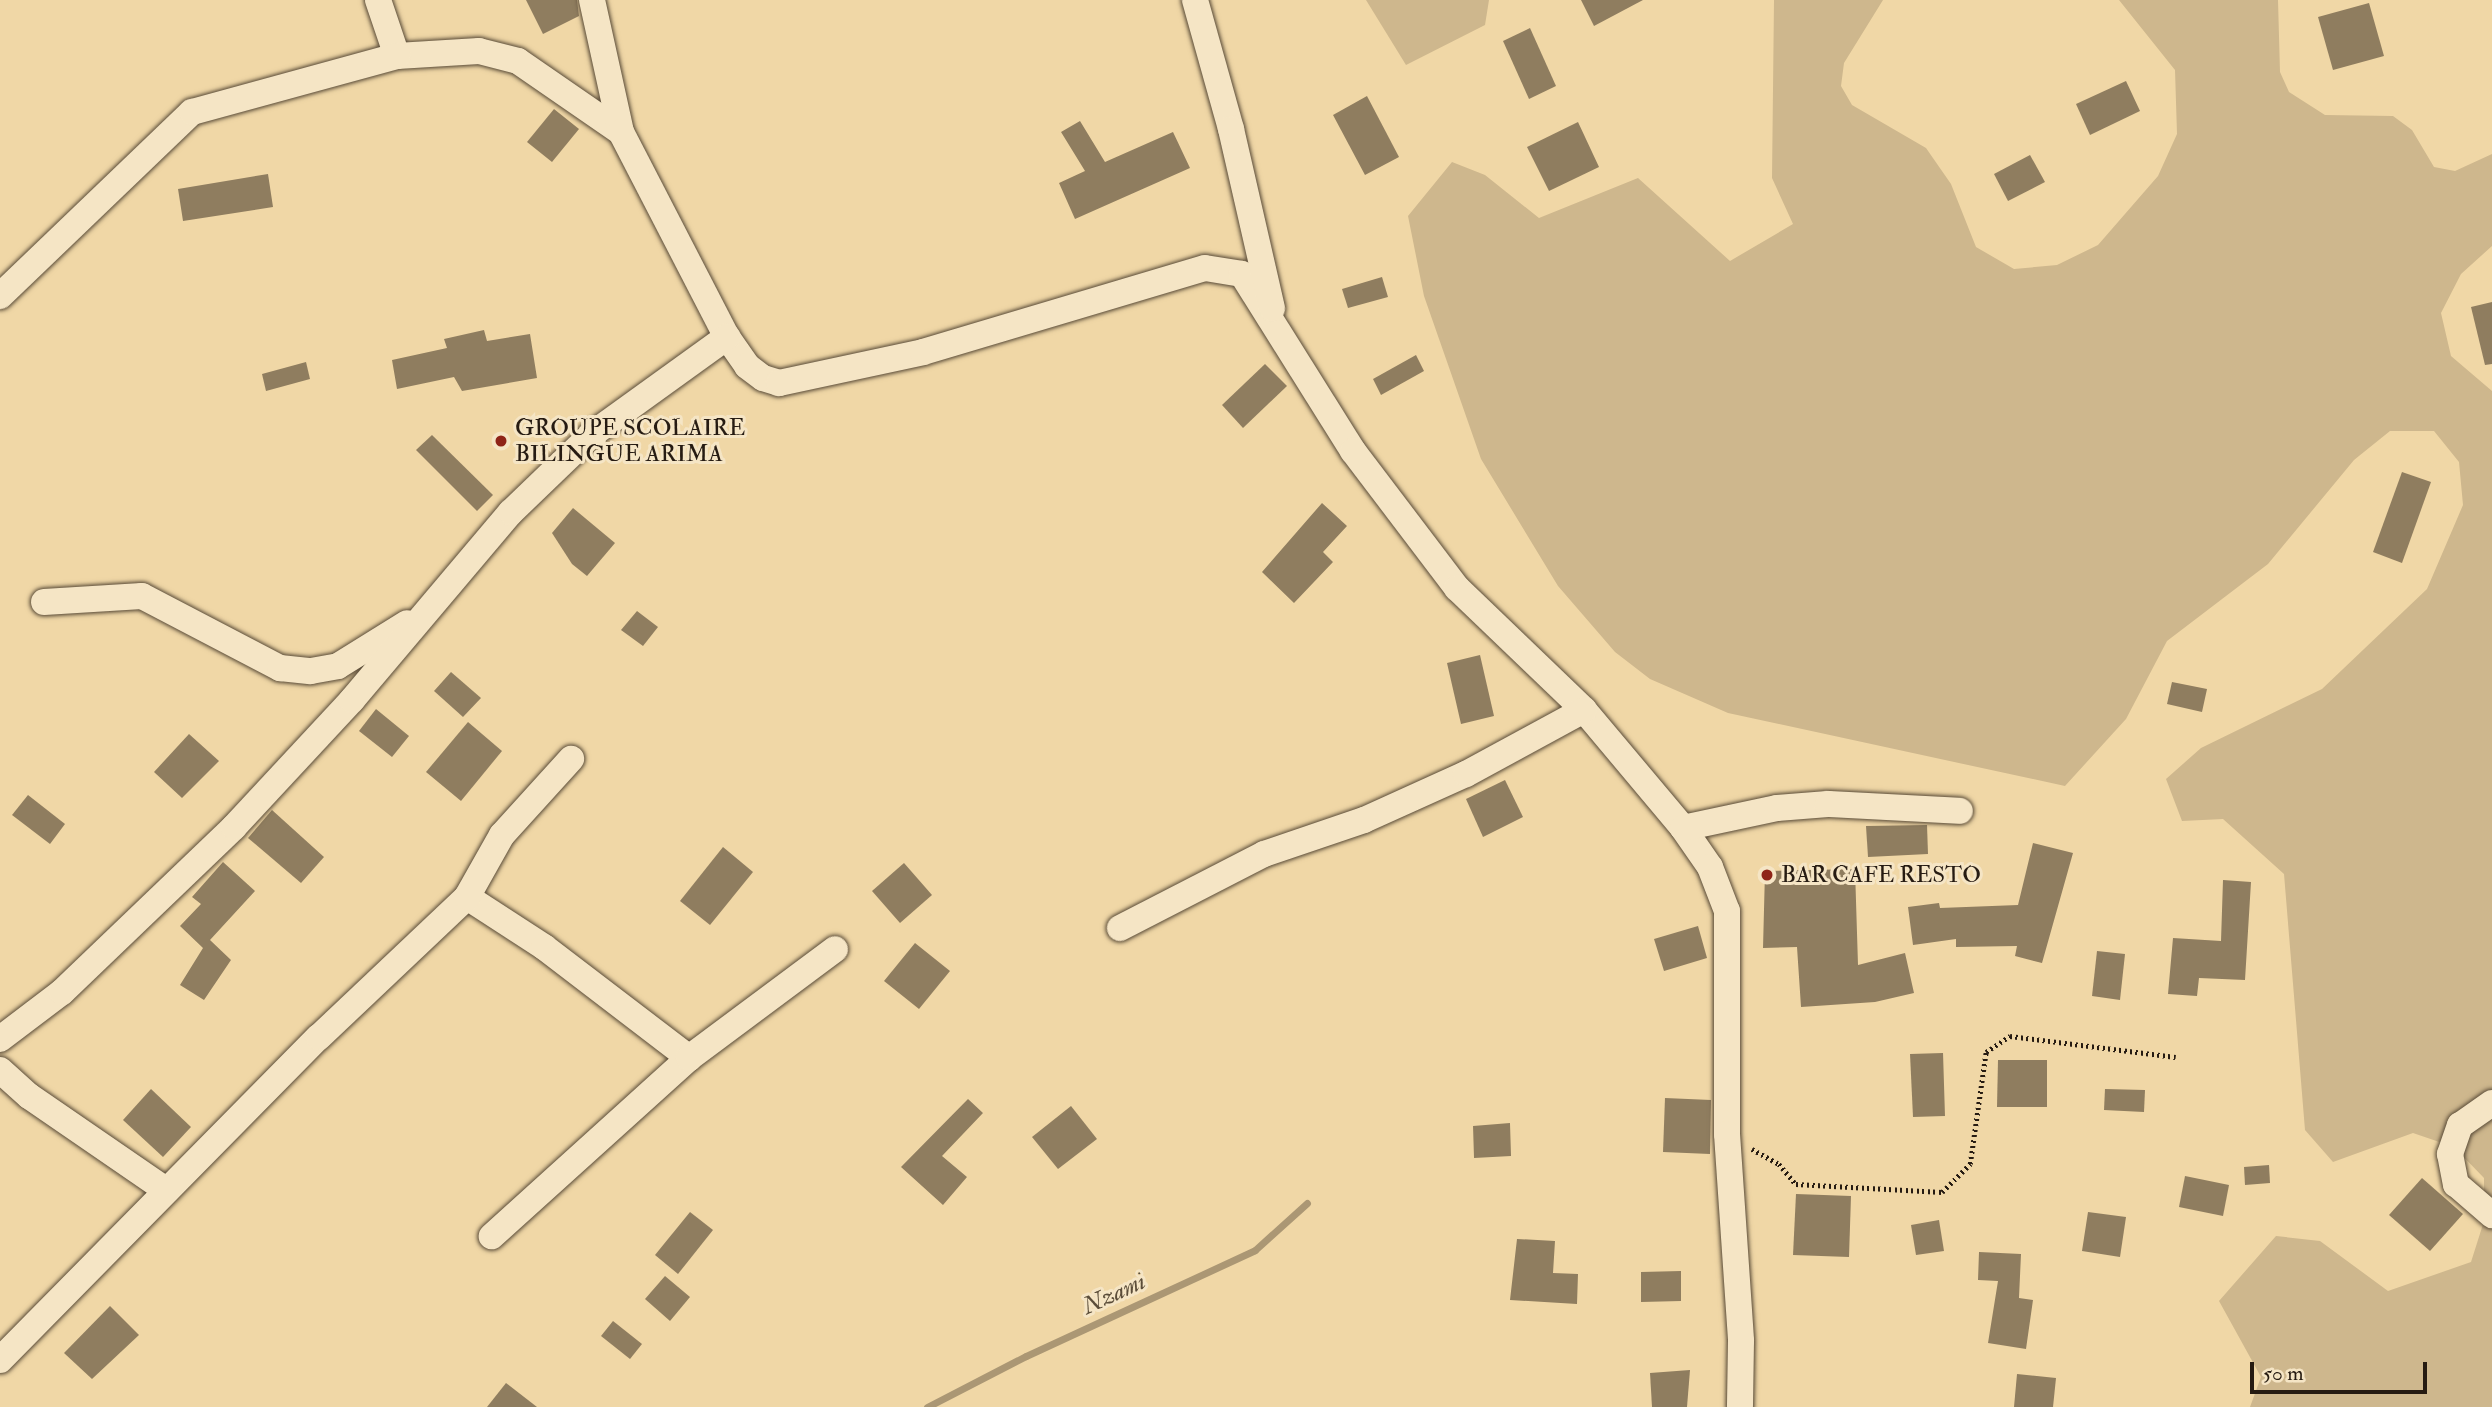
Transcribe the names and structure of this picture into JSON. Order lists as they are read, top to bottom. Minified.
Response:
{"water":["Nzami"],"places":["GROUPE SCOLAIRE BILINGUE ARIMA","BAR CAFE RESTO"],"scale_bar":"50 m"}
